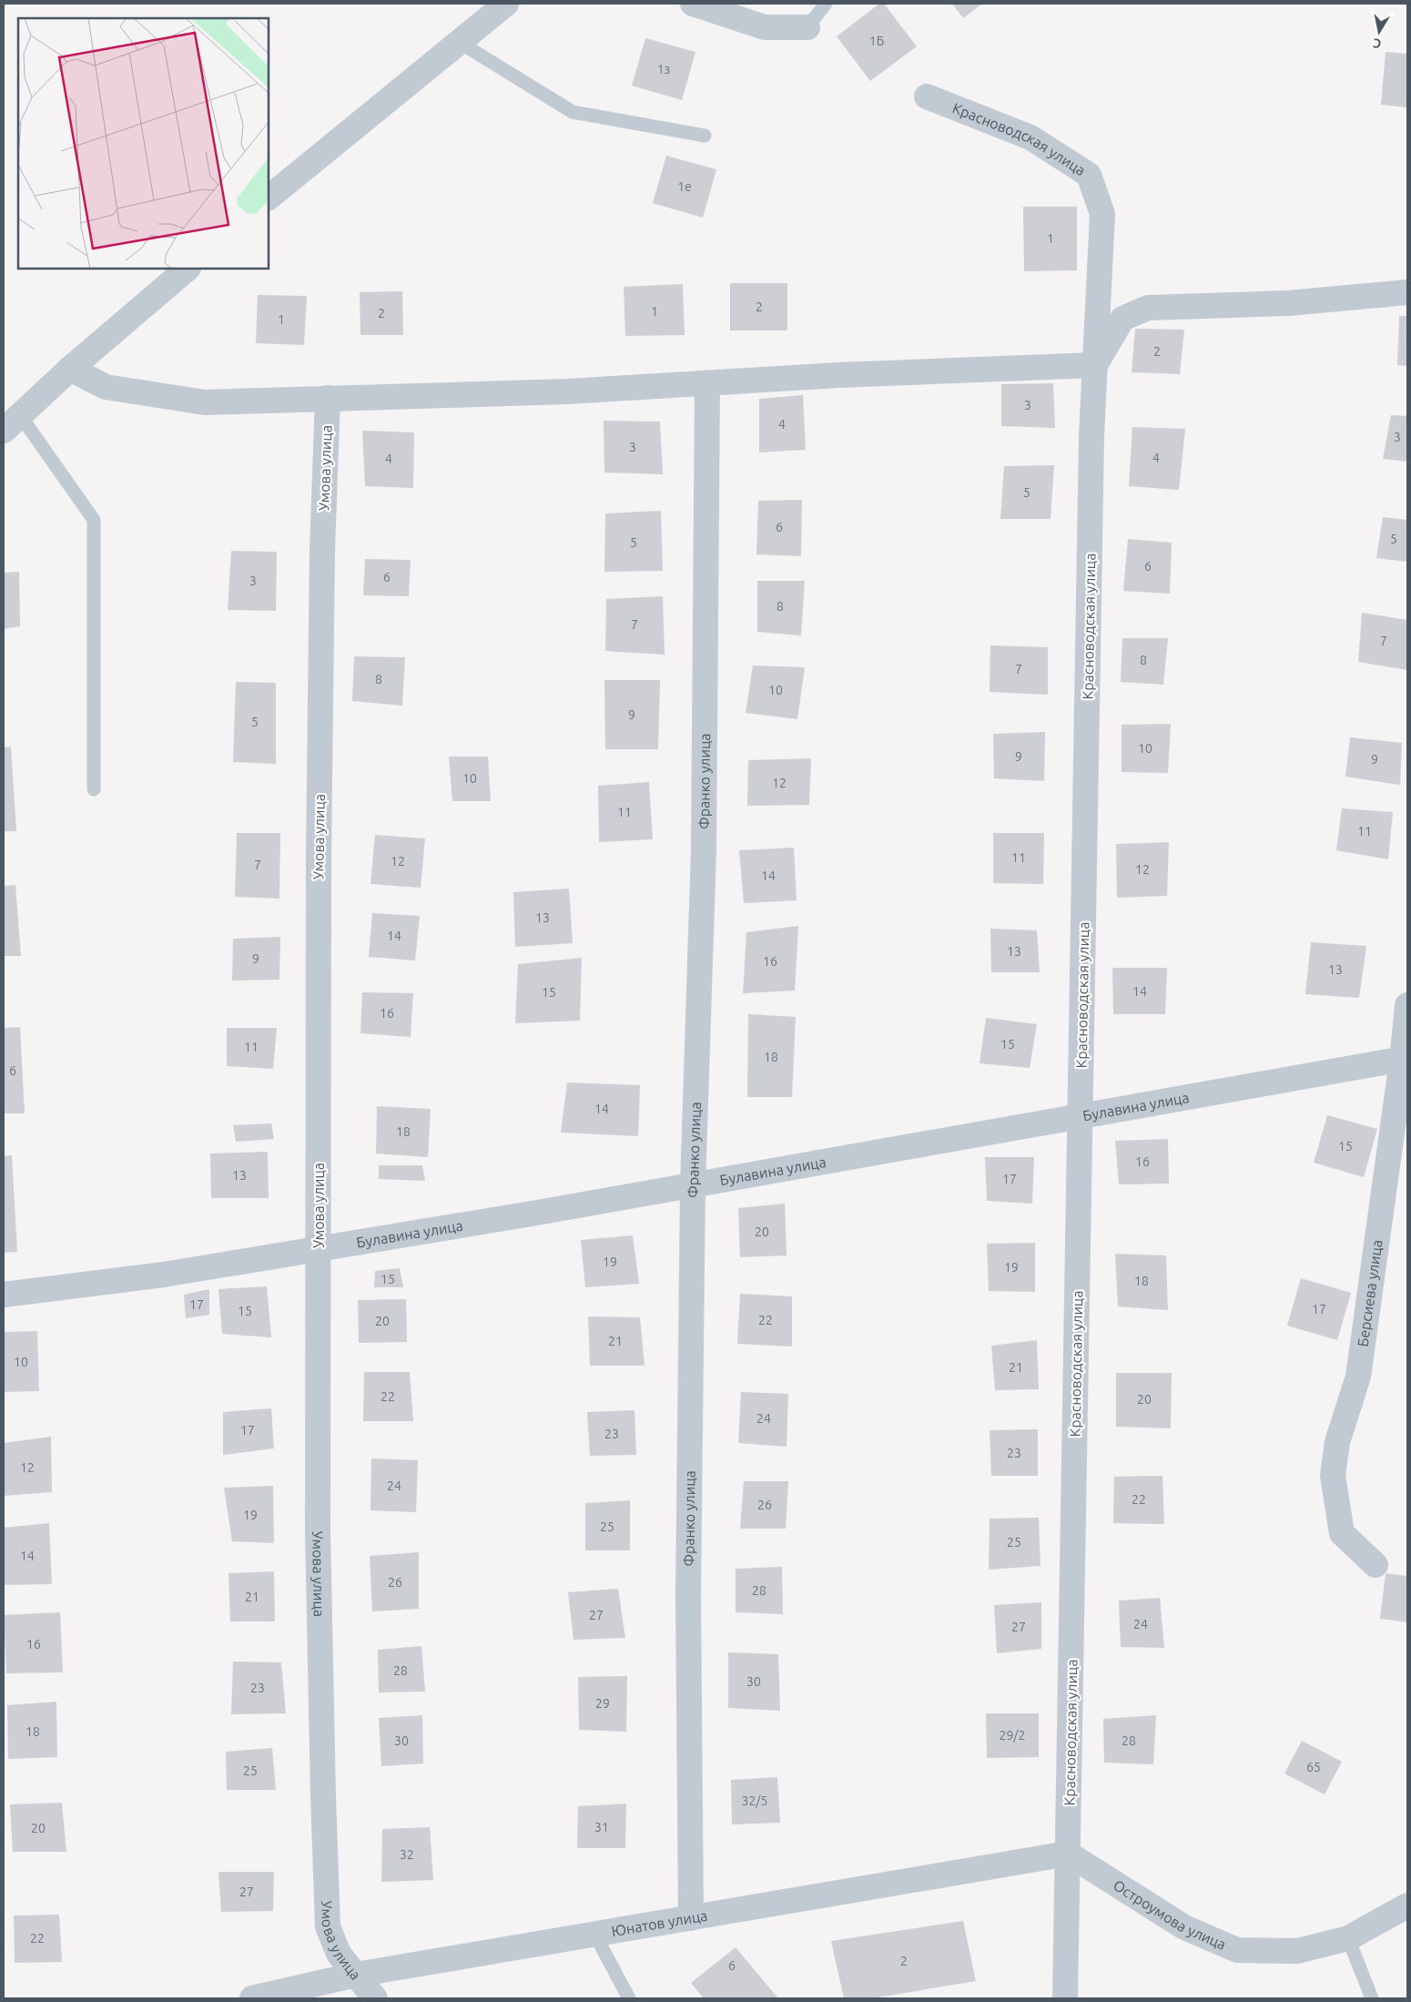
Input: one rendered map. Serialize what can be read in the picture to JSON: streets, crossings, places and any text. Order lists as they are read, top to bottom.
{
  "streets": {
    "street": [
      "Красноводская улица",
      "Умова улица",
      "Франко улица",
      "Булавина улица",
      "Берсиева улица",
      "Остроумова улица",
      "Юнатов улица"
    ]
  },
  "crossings": [
    ["Красноводская улица", "Булавина улица"],
    ["Красноводская улица", "Остроумова улица"],
    ["Красноводская улица", "Юнатов улица"],
    ["Умова улица", "Булавина улица"],
    ["Умова улица", "Юнатов улица"],
    ["Франко улица", "Булавина улица"],
    ["Франко улица", "Юнатов улица"],
    ["Булавина улица", "Берсиева улица"],
    ["Остроумова улица", "Юнатов улица"]
  ],
  "house_numbers": [
    "1Б",
    "1з",
    "1е",
    "1",
    "2",
    "1",
    "2",
    "1",
    "2",
    "3",
    "4",
    "3",
    "3",
    "4",
    "4",
    "5",
    "6",
    "5",
    "5",
    "6",
    "6",
    "3",
    "8",
    "7",
    "7",
    "8",
    "7",
    "8",
    "10",
    "9",
    "5",
    "10",
    "9",
    "9",
    "10",
    "12",
    "11",
    "11",
    "11",
    "12",
    "7",
    "12",
    "14",
    "13",
    "14",
    "13",
    "9",
    "16",
    "13",
    "14",
    "15",
    "16",
    "15",
    "11",
    "18",
    "6",
    "14",
    "18",
    "15",
    "16",
    "13",
    "17",
    "20",
    "19",
    "19",
    "15",
    "18",
    "17",
    "17",
    "15",
    "22",
    "20",
    "21",
    "10",
    "21",
    "22",
    "20",
    "24",
    "17",
    "23",
    "23",
    "12",
    "24",
    "22",
    "26",
    "19",
    "25",
    "25",
    "14",
    "26",
    "28",
    "21",
    "27",
    "24",
    "27",
    "16",
    "28",
    "30",
    "23",
    "29",
    "18",
    "29/2",
    "30",
    "28",
    "65",
    "25",
    "32/5",
    "31",
    "20",
    "32",
    "27",
    "22",
    "2",
    "6"
  ],
  "north": "bottom"
}
